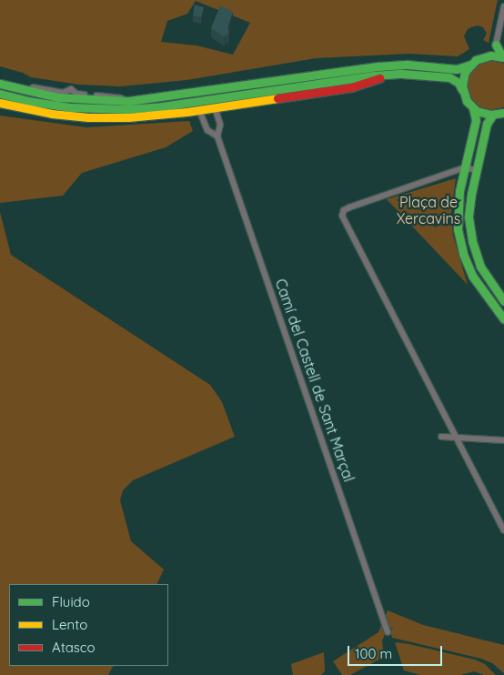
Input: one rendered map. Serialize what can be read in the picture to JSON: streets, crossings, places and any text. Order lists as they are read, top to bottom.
{
  "streets": {
    "street": ["Camí del Castell de Sant Marçal"]
  },
  "parks": ["Plaça de Xercavins"],
  "legend": ["Fluido", "Lento", "Atasco"],
  "scale_bar": "100 m"
}
